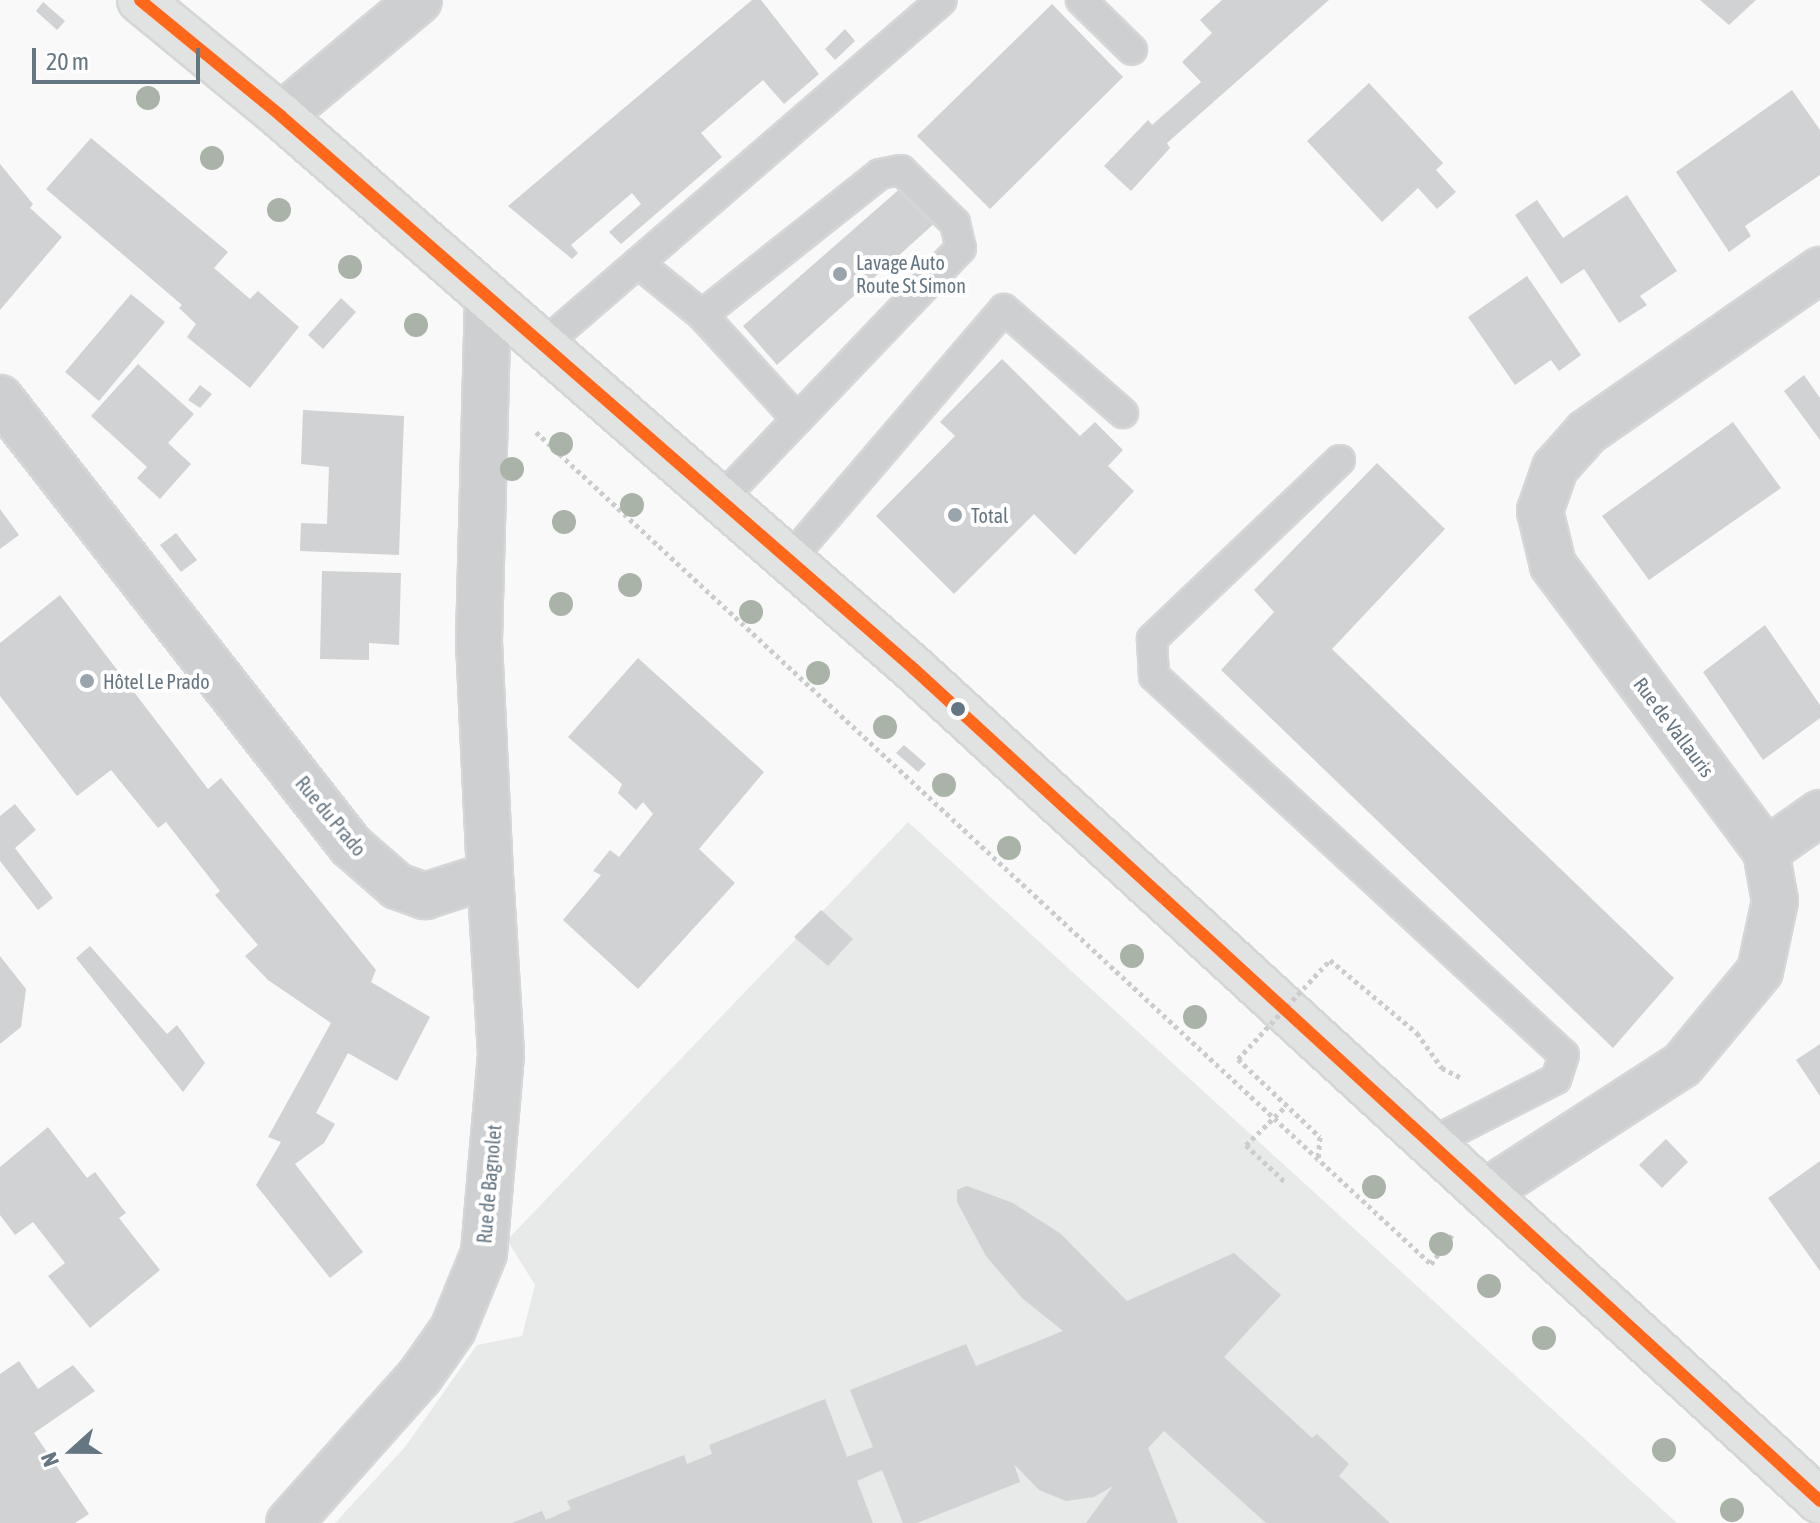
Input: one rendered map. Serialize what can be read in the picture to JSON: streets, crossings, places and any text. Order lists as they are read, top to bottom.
{
  "streets": {
    "street": ["Rue de Vallauris", "Rue du Prado", "Rue de Bagnolet"]
  },
  "crossings": [
    ["Rue du Prado", "Rue de Bagnolet"]
  ],
  "places": ["Lavage Auto Route St Simon", "Total", "Hôtel Le Prado"],
  "scale_bar": "20 m",
  "north": "left"
}
